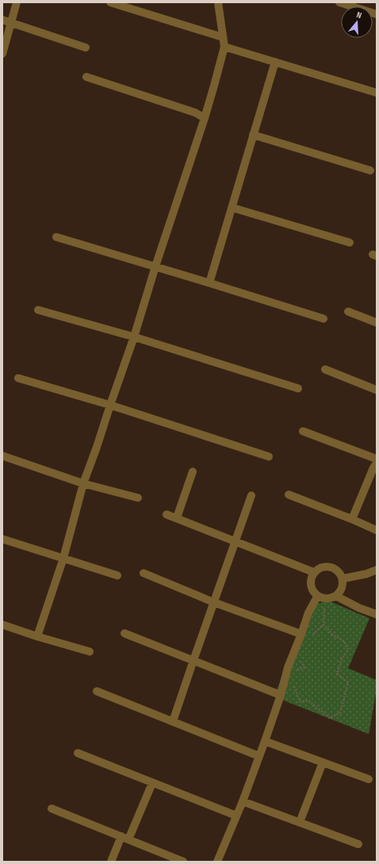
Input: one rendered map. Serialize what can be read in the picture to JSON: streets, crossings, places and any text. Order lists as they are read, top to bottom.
{
  "north": "top"
}
